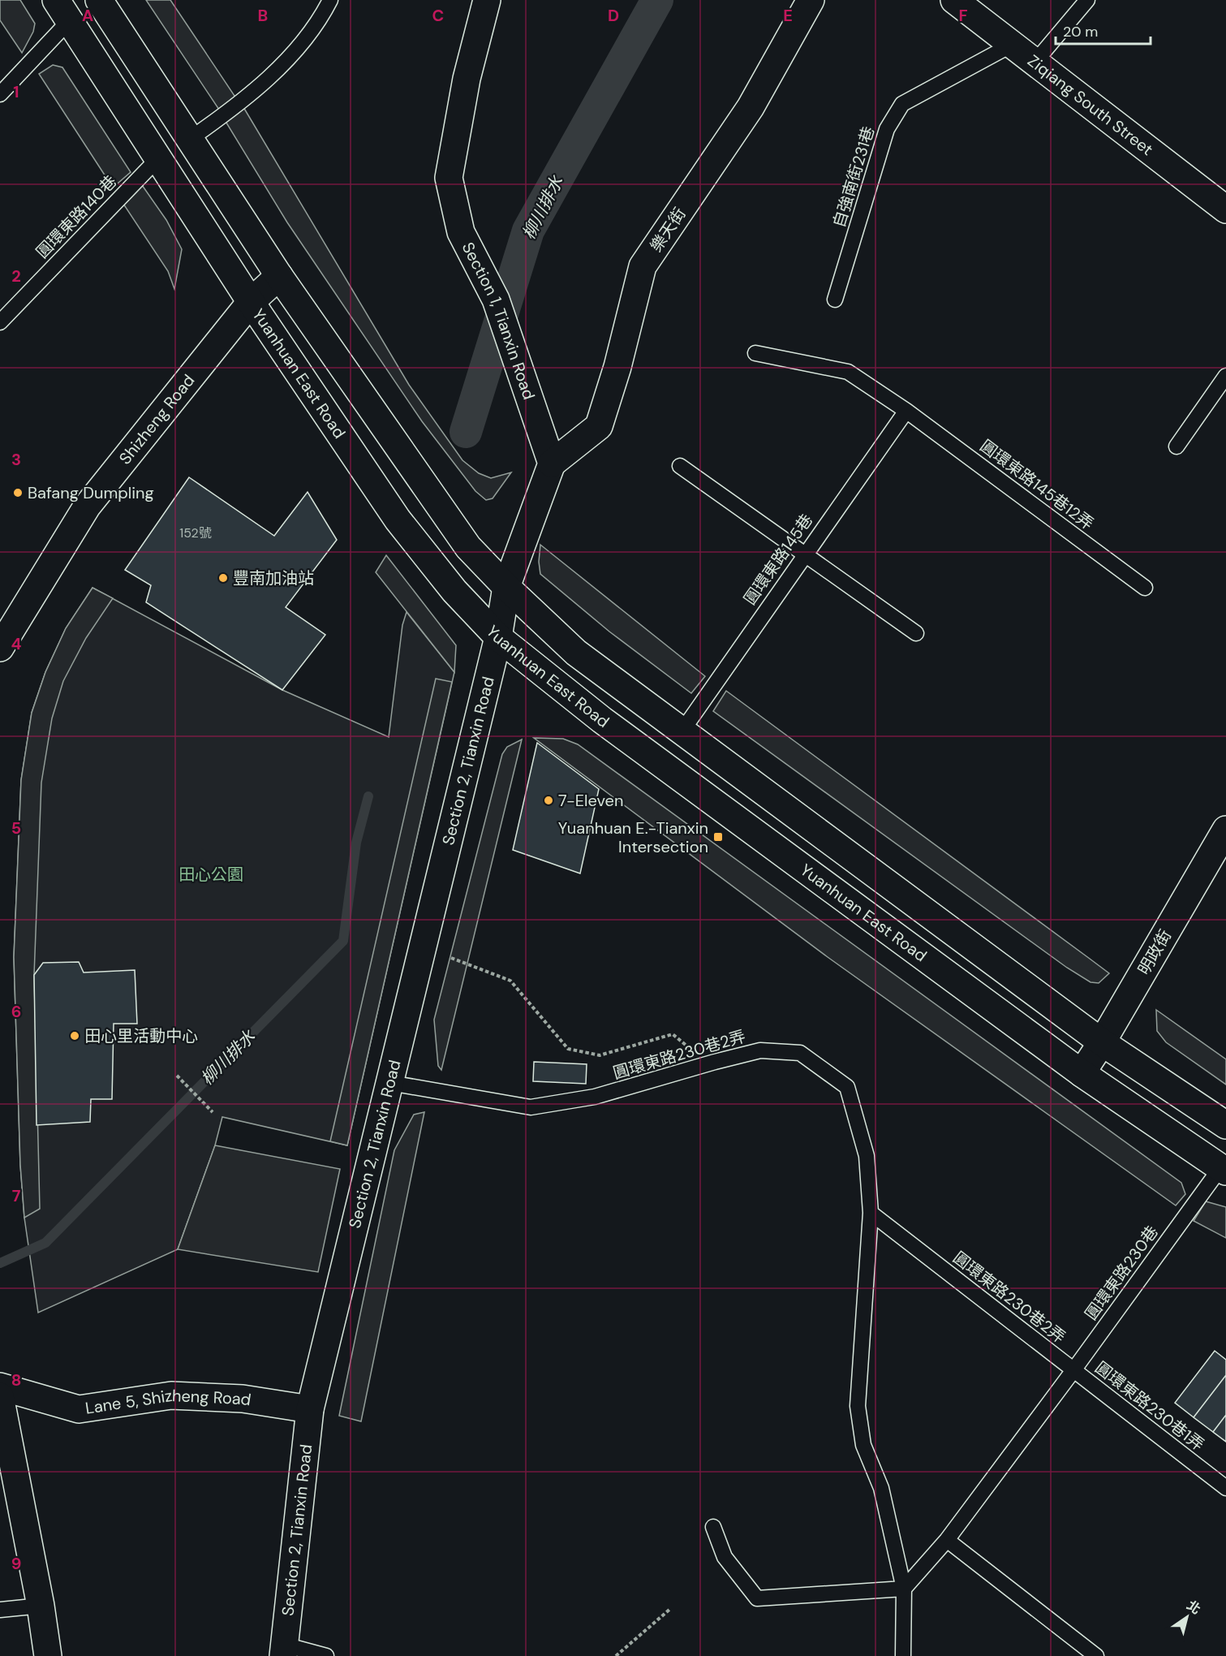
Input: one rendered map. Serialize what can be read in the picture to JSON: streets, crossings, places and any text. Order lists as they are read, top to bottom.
{
  "streets": {
    "street": [
      "Ziqiang South Street",
      "樂天街",
      "Section 1, Tianxin Road",
      "Yuanhuan East Road",
      "Shizheng Road",
      "Section 2, Tianxin Road",
      "明政街",
      "Lane 5, Shizheng Road"
    ],
    "lane": [
      "自強南街231巷",
      "圓環東路140巷",
      "圓環東路145巷12弄",
      "圓環東路145巷",
      "圓環東路230巷2弄",
      "圓環東路230巷",
      "圓環東路230巷1弄"
    ]
  },
  "crossings": [
    ["Ziqiang South Street", "自強南街231巷"],
    ["圓環東路140巷", "Yuanhuan East Road"],
    ["樂天街", "Section 1, Tianxin Road"],
    ["Yuanhuan East Road", "Shizheng Road"],
    ["Yuanhuan East Road", "Section 2, Tianxin Road"],
    ["Yuanhuan East Road", "明政街"],
    ["Yuanhuan East Road", "圓環東路230巷"],
    ["圓環東路145巷12弄", "圓環東路145巷"],
    ["Section 2, Tianxin Road", "圓環東路230巷2弄"],
    ["Section 2, Tianxin Road", "Lane 5, Shizheng Road"],
    ["圓環東路230巷2弄", "圓環東路230巷"],
    ["圓環東路230巷2弄", "圓環東路230巷1弄"],
    ["圓環東路230巷", "圓環東路230巷1弄"]
  ],
  "water": ["柳川排水"],
  "parks": ["田心公園"],
  "places": {
    "other": [
      "Bafang Dumpling",
      "豐南加油站",
      "7-Eleven",
      "田心里活動中心"
    ],
    "transit": ["Yuanhuan E.-Tianxin Intersection"]
  },
  "house_numbers": ["152號"],
  "scale_bar": "20 m",
  "north": "top right",
  "grid": {
    "columns": [
      "A",
      "B",
      "C",
      "D",
      "E",
      "F"
    ],
    "rows": [
      "1",
      "2",
      "3",
      "4",
      "5",
      "6",
      "7",
      "8",
      "9"
    ]
  }
}
